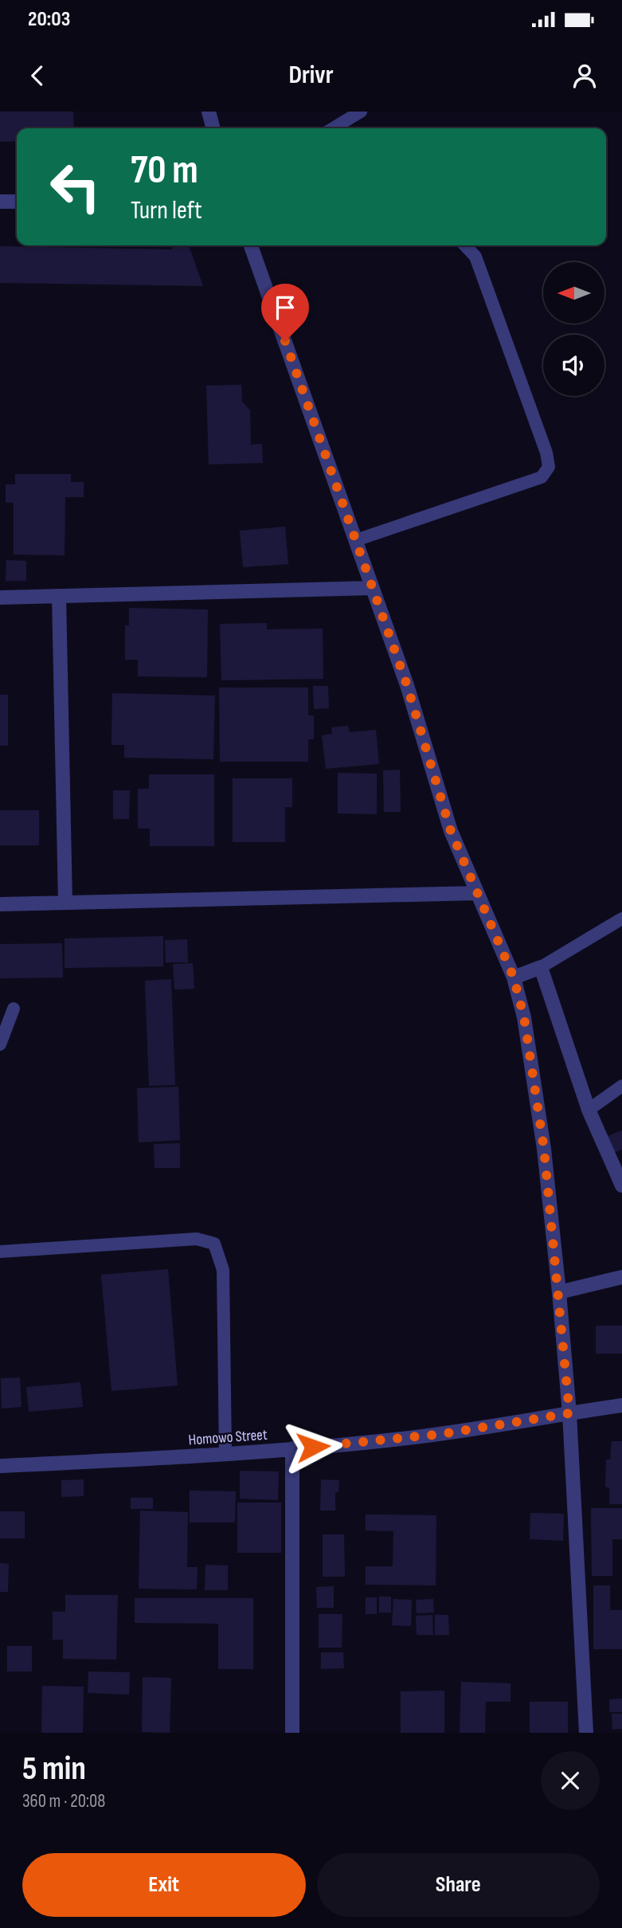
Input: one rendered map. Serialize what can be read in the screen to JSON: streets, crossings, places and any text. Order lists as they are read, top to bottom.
{
  "streets": {
    "street": ["Homowo Street"]
  },
  "north": "left",
  "page": {
    "status": "20:03",
    "header": "Drivr",
    "turn": ["70 m", "Turn left"],
    "heading": ["5 min", "360 m · 20:08"],
    "buttons": ["Exit", "Share"]
  }
}
